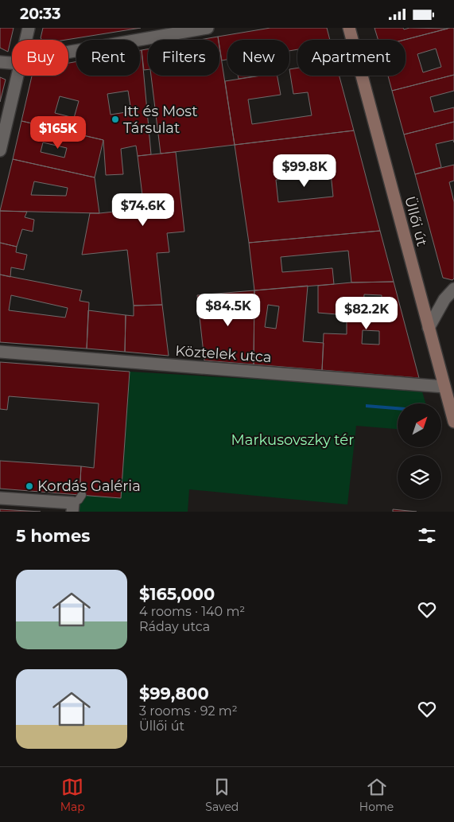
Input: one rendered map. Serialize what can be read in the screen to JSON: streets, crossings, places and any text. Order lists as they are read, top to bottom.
{
  "streets": {
    "main road": ["Üllői út"],
    "street": ["Köztelek utca"]
  },
  "crossings": [
    ["Üllői út", "Köztelek utca"]
  ],
  "parks": ["Markusovszky tér"],
  "places": ["Itt és Most Társulat", "Kordás Galéria"],
  "north": "top right",
  "page": {
    "status": "20:33",
    "chip": [
      "Buy",
      "Rent",
      "Filters",
      "New",
      "Apartment"
    ],
    "price": [
      "$165K",
      "$99.8K",
      "$74.6K",
      "$84.5K",
      "$82.2K"
    ],
    "heading": "5 homes",
    "list": [
      {
        "name": "$165,000",
        "note": "4 rooms · 140 m² · Ráday utca"
      },
      {
        "name": "$99,800",
        "note": "3 rooms · 92 m² · Üllői út"
      }
    ],
    "tabs": ["Map", "Saved", "Home"]
  }
}
